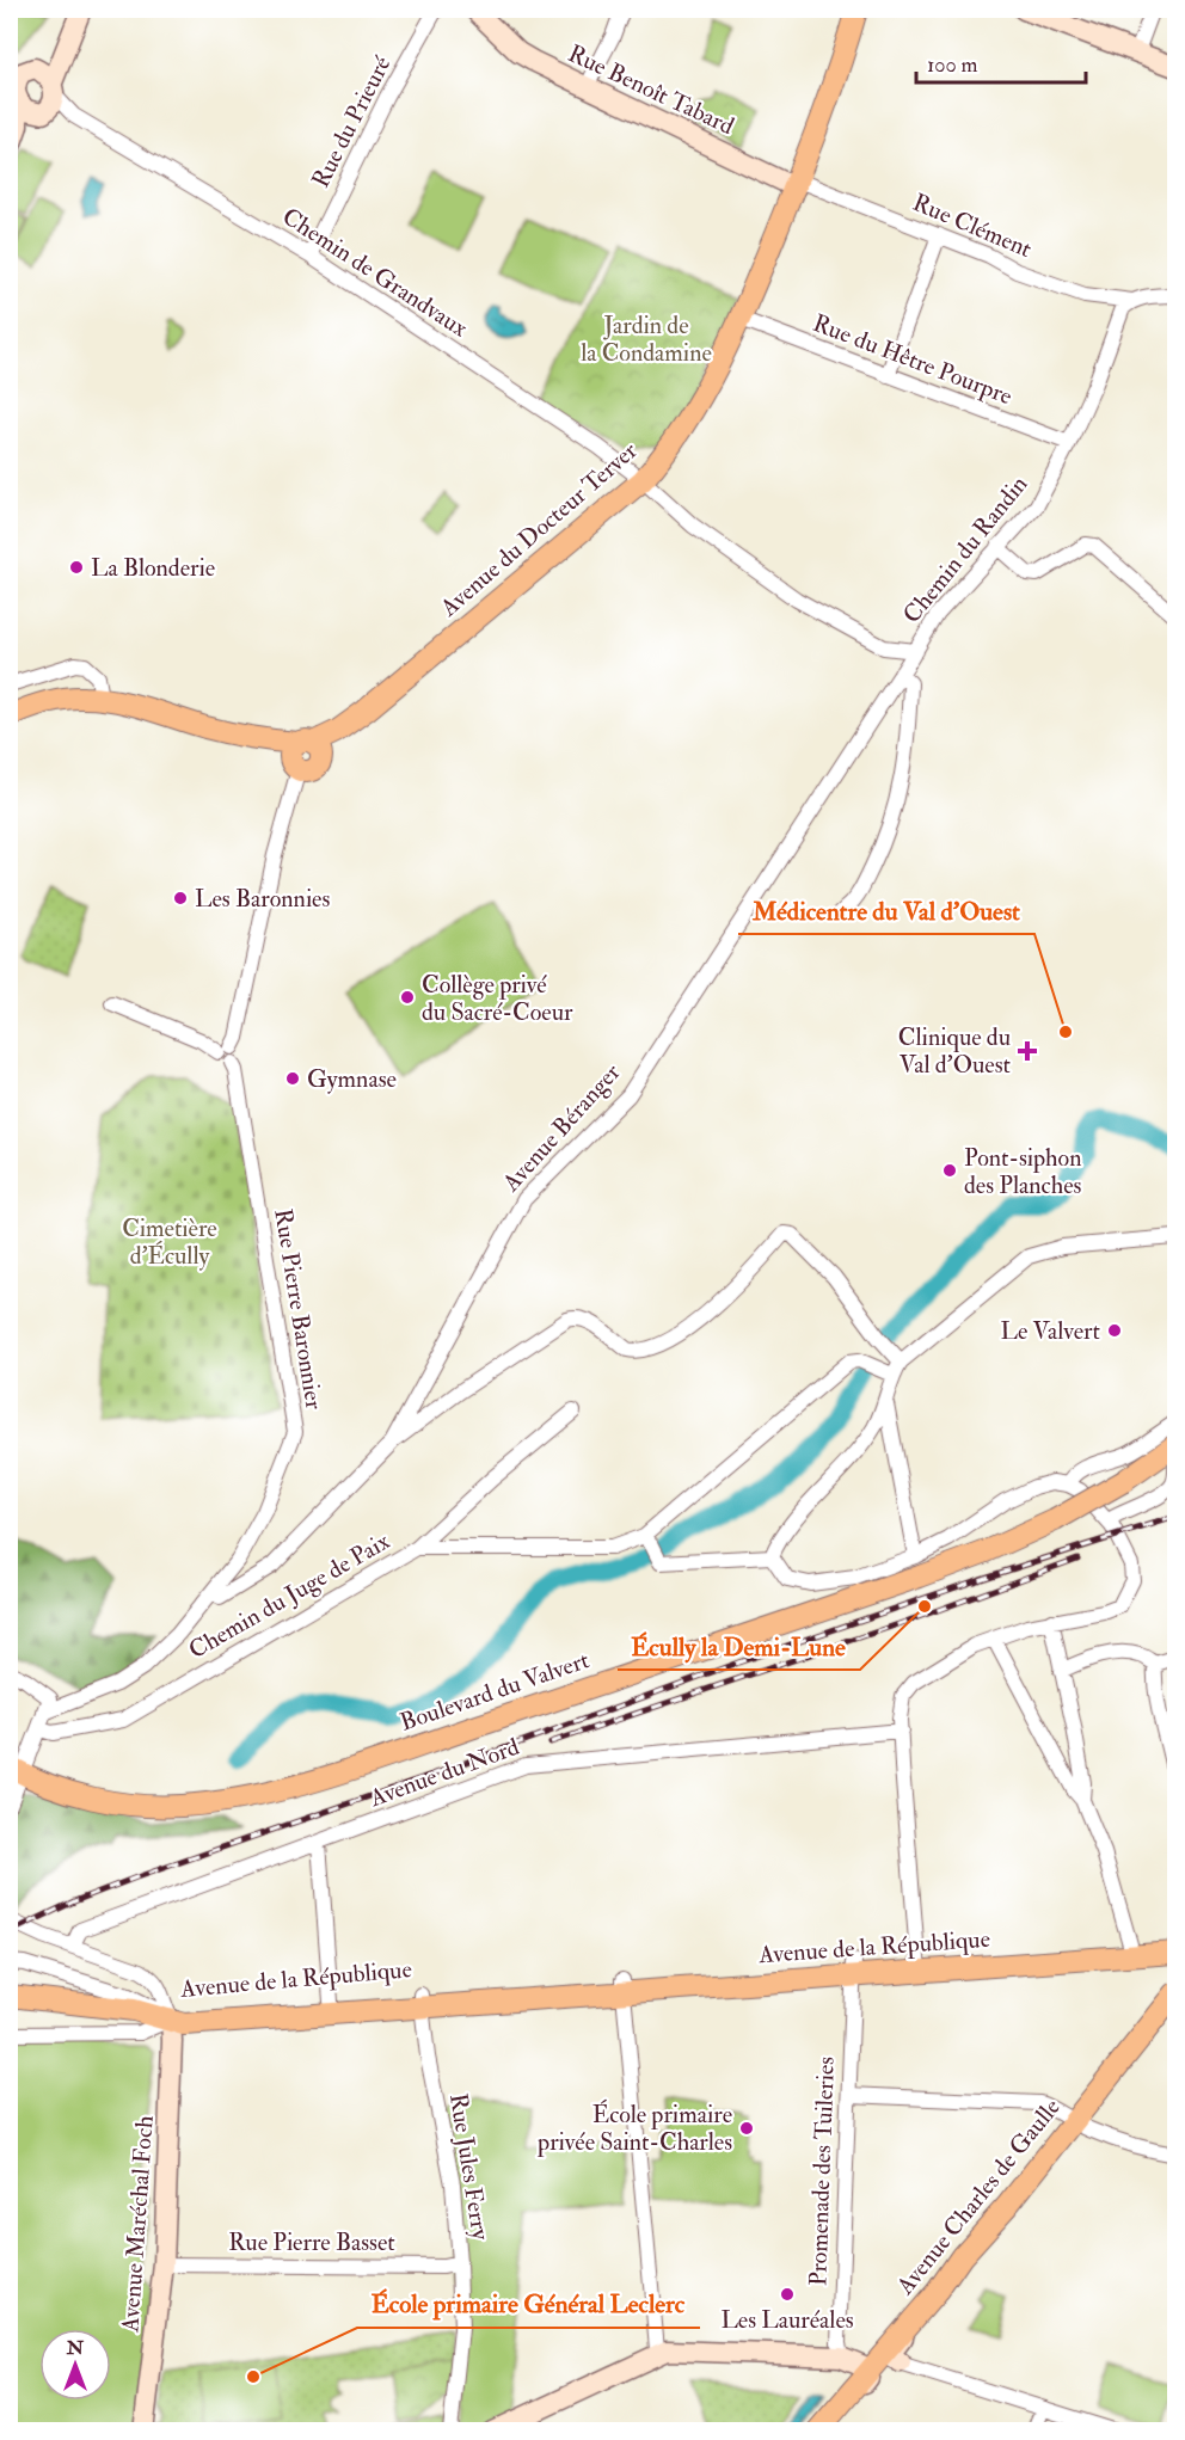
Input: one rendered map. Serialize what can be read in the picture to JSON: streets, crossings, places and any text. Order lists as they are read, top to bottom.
{
  "streets": {
    "main road": [
      "Rue Benoît Tabard",
      "Avenue du Docteur Terver",
      "Boulevard du Valvert",
      "Avenue de la République",
      "Avenue Charles de Gaulle",
      "Avenue Maréchal Foch"
    ],
    "street": [
      "Rue du Prieuré",
      "Rue Clément",
      "Chemin de Grandvaux",
      "Rue du Hêtre Pourpre",
      "Chemin du Randin",
      "Avenue Béranger",
      "Rue Pierre Baronnier",
      "Chemin du Juge de Paix",
      "Avenue du Nord",
      "Rue Jules Ferry",
      "Promenade des Tuileries",
      "Rue Pierre Basset"
    ]
  },
  "crossings": [
    ["Rue Benoît Tabard", "Rue Clément"],
    ["Rue Benoît Tabard", "Avenue du Docteur Terver"],
    ["Rue du Prieuré", "Chemin de Grandvaux"],
    ["Rue Clément", "Avenue du Docteur Terver"],
    ["Rue Clément", "Chemin du Randin"],
    ["Chemin de Grandvaux", "Avenue du Docteur Terver"],
    ["Chemin de Grandvaux", "Chemin du Randin"],
    ["Rue du Hêtre Pourpre", "Avenue du Docteur Terver"],
    ["Rue du Hêtre Pourpre", "Chemin du Randin"],
    ["Avenue du Docteur Terver", "Chemin du Randin"],
    ["Chemin du Randin", "Avenue Béranger"],
    ["Avenue Béranger", "Rue Pierre Baronnier"],
    ["Avenue de la République", "Rue Jules Ferry"],
    ["Avenue de la République", "Promenade des Tuileries"],
    ["Avenue de la République", "Avenue Maréchal Foch"],
    ["Rue Jules Ferry", "Rue Pierre Basset"],
    ["Avenue Maréchal Foch", "Rue Pierre Basset"]
  ],
  "parks": ["Jardin de la Condamine", "Cimetière d'Écully"],
  "places": {
    "other": [
      "La Blonderie",
      "Les Baronnies",
      "Collège privé du Sacré-Coeur",
      "Médicentre du Val d'Ouest",
      "Gymnase",
      "Pont-siphon des Planches",
      "Le Valvert",
      "Écully la Demi-Lune",
      "École primaire privée Saint-Charles",
      "Les Lauréales",
      "École primaire Général Leclerc"
    ],
    "health": ["Clinique du Val d'Ouest"]
  },
  "scale_bar": "100 m",
  "north": "top"
}
